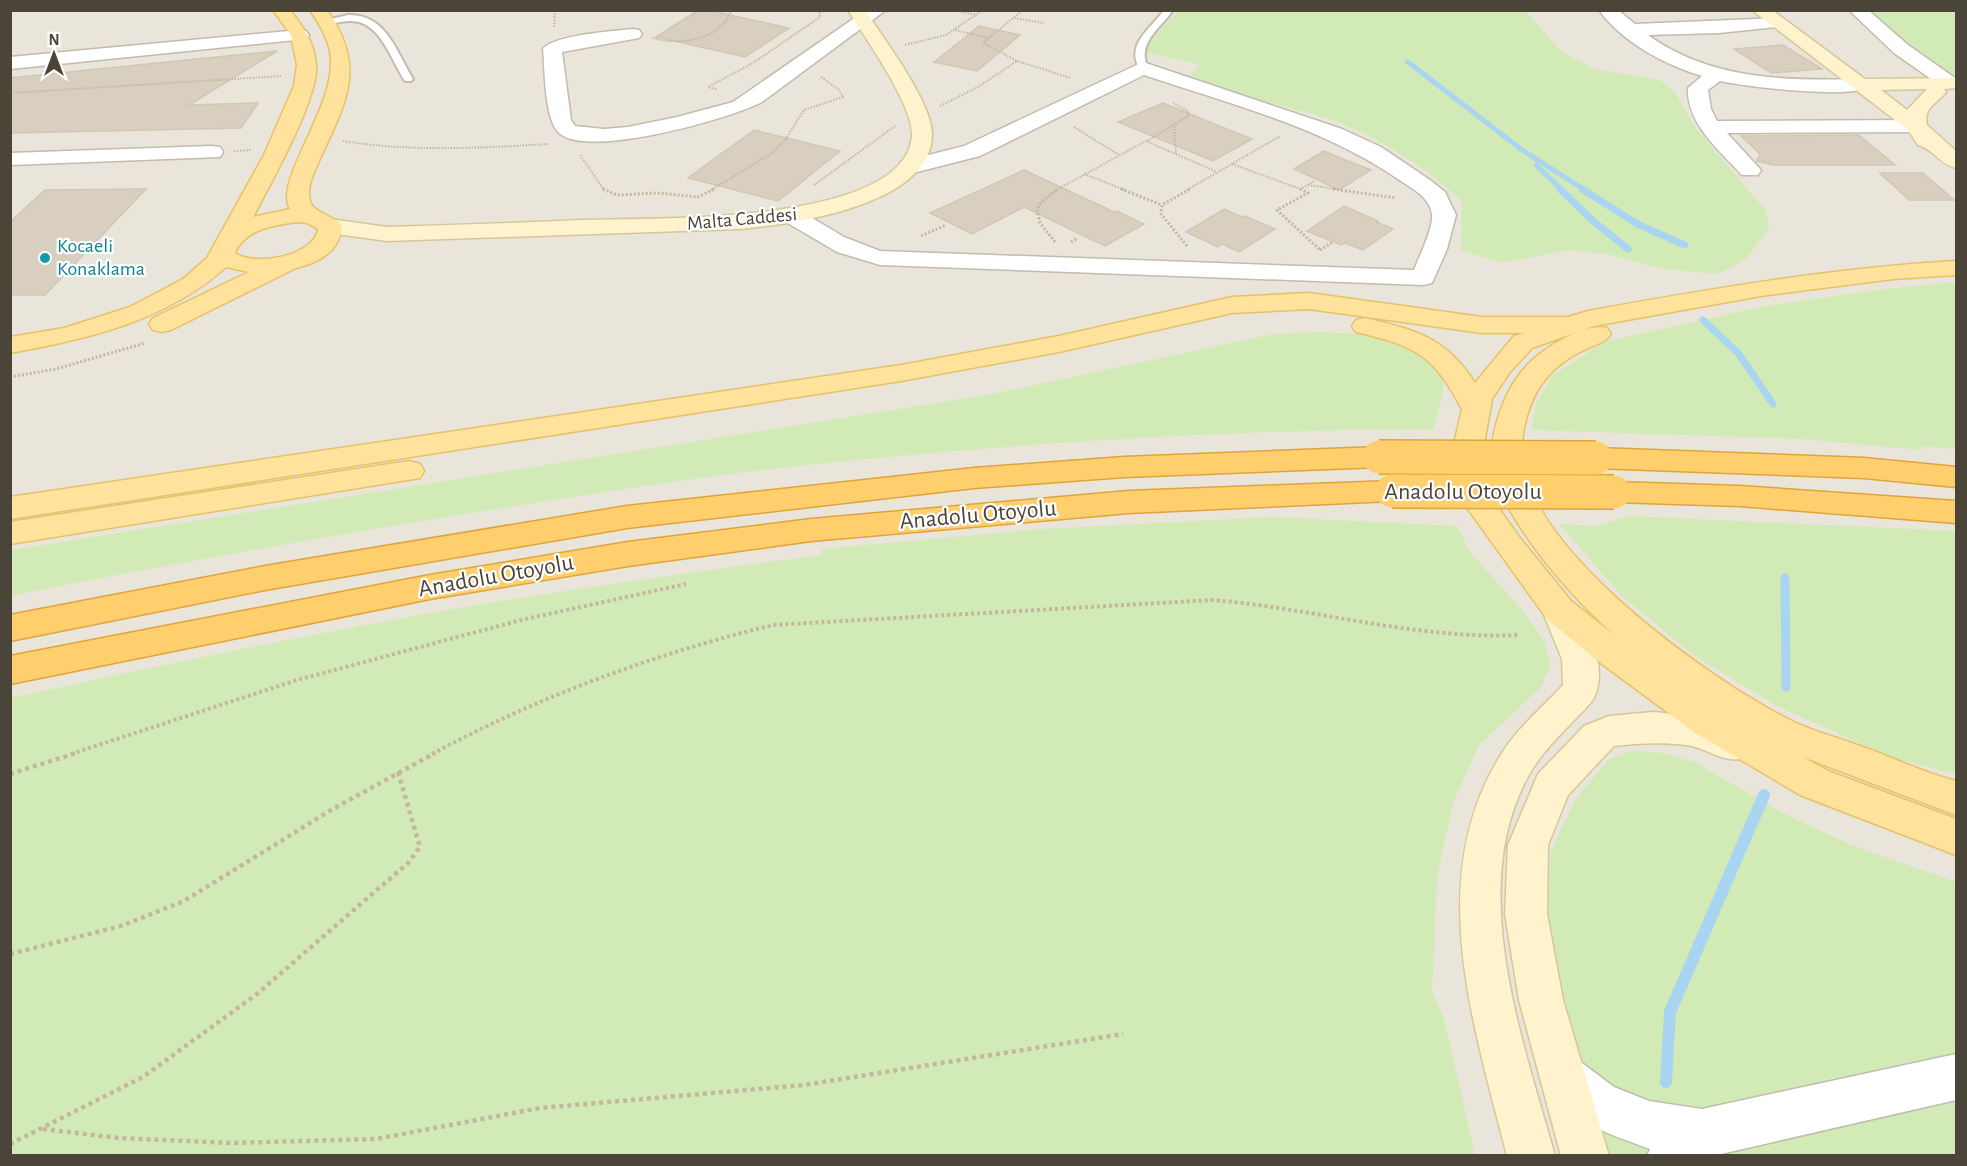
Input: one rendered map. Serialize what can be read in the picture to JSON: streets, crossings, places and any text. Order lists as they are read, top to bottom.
{
  "streets": {
    "highway": ["Anadolu Otoyolu"],
    "main road": ["Malta Caddesi"]
  },
  "places": ["Kocaeli Konaklama"],
  "north": "top"
}
